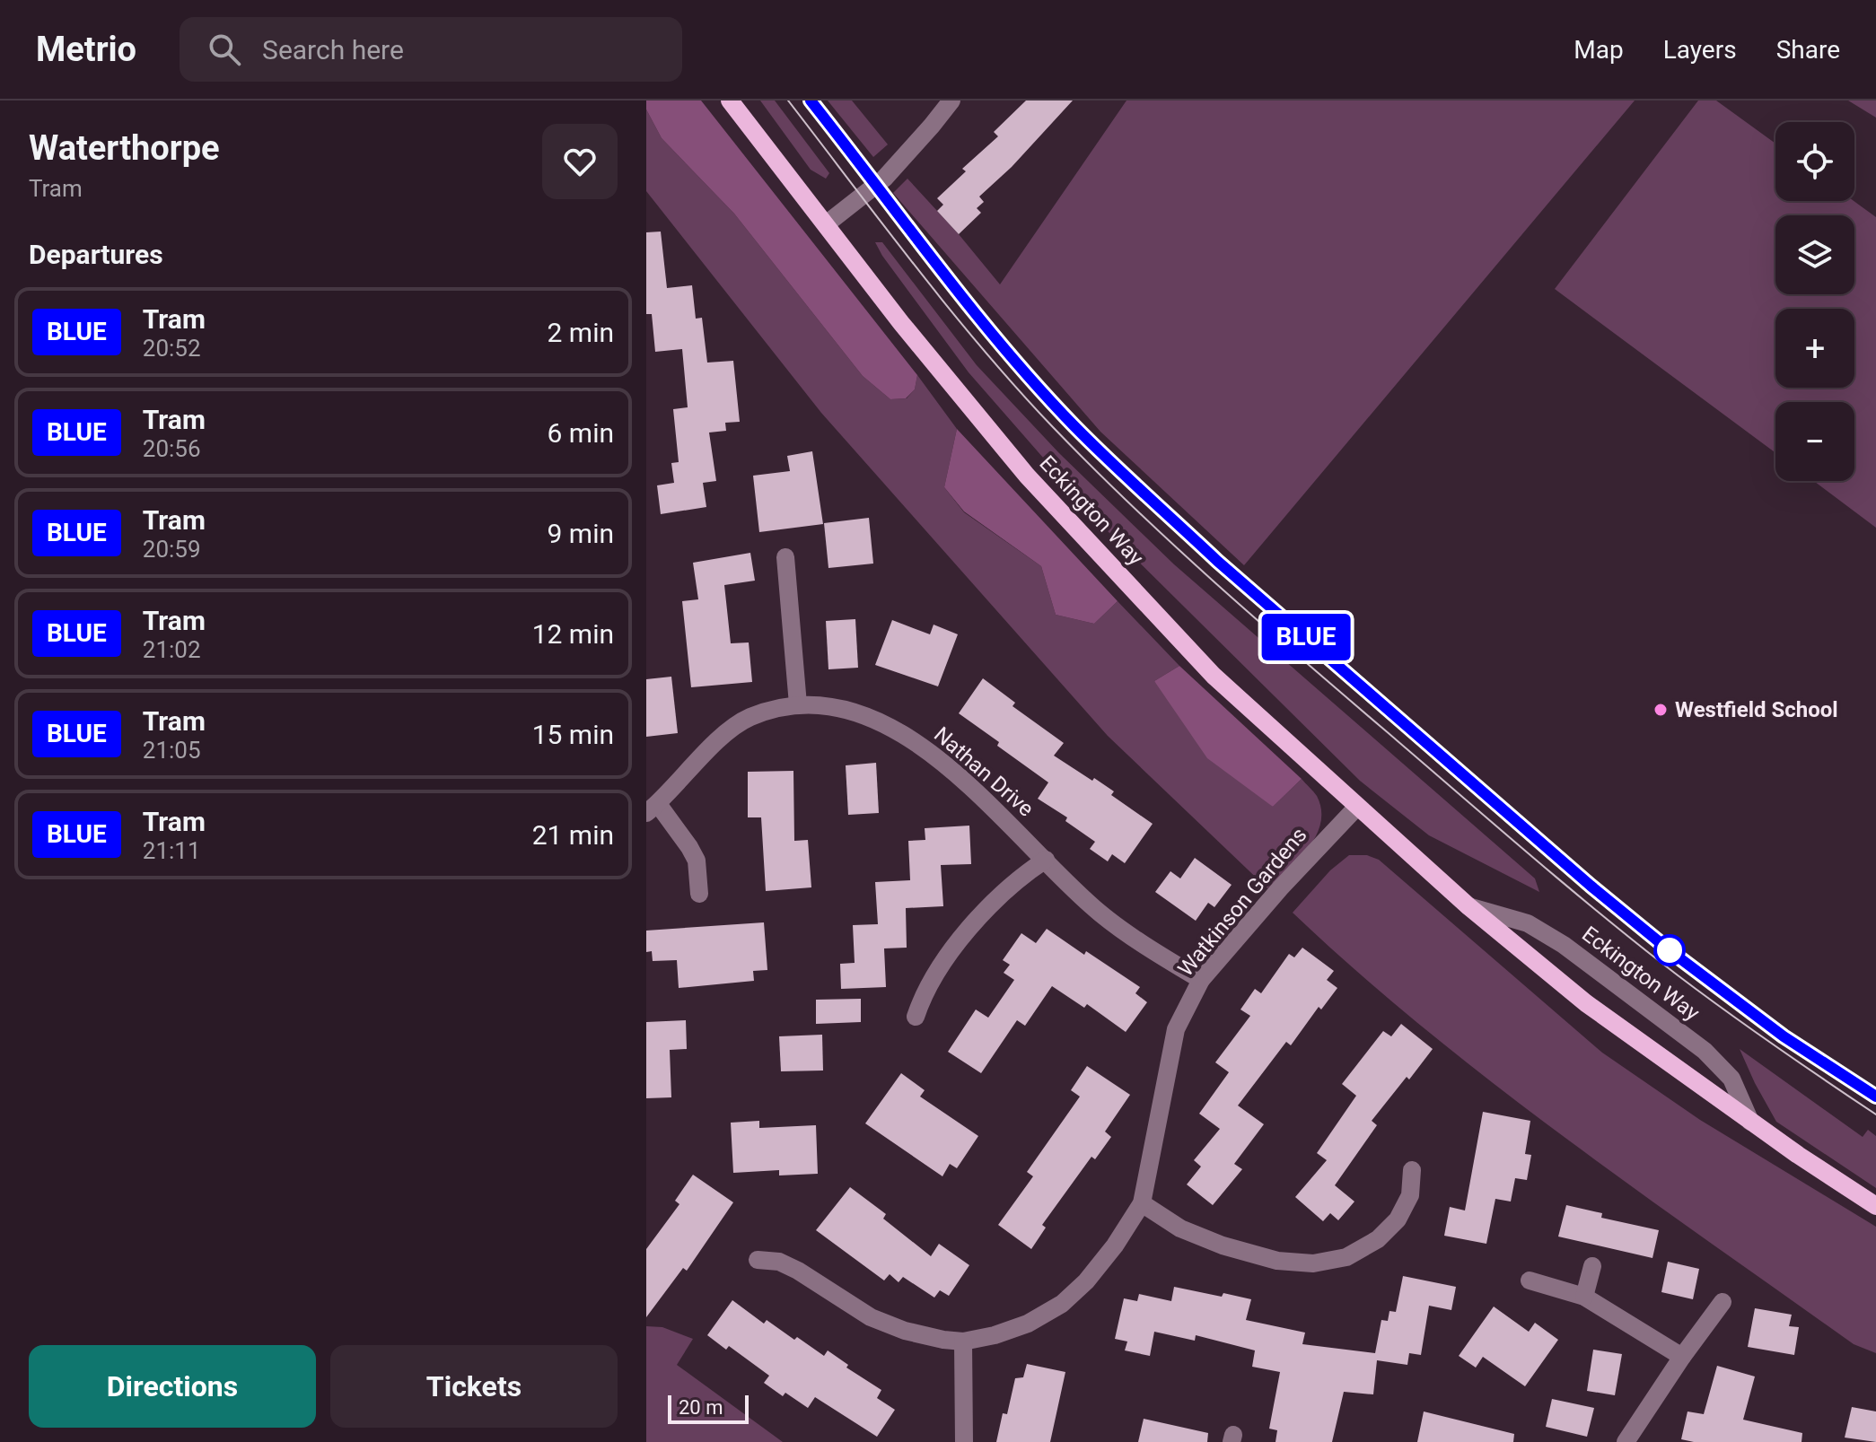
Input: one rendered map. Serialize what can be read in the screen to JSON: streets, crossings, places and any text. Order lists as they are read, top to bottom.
{
  "streets": {
    "main road": ["Eckington Way"],
    "street": ["Nathan Drive", "Watkinson Gardens"]
  },
  "crossings": [
    ["Eckington Way", "Watkinson Gardens"],
    ["Nathan Drive", "Watkinson Gardens"]
  ],
  "places": ["Westfield School"],
  "lines": ["tram line BLUE"],
  "scale_bar": "20 m",
  "page": {
    "header": "Metrio",
    "search": "Search here",
    "nav": ["Map", "Layers", "Share"],
    "heading": [
      ["Waterthorpe", "Tram"],
      "Departures"
    ],
    "on_map": "BLUE",
    "map_buttons": ["+", "−"],
    "list": [
      {
        "mark": "BLUE",
        "name": "Tram",
        "note": "20:52",
        "value": "2 min"
      },
      {
        "mark": "BLUE",
        "name": "Tram",
        "note": "20:56",
        "value": "6 min"
      },
      {
        "mark": "BLUE",
        "name": "Tram",
        "note": "20:59",
        "value": "9 min"
      },
      {
        "mark": "BLUE",
        "name": "Tram",
        "note": "21:02",
        "value": "12 min"
      },
      {
        "mark": "BLUE",
        "name": "Tram",
        "note": "21:05",
        "value": "15 min"
      },
      {
        "mark": "BLUE",
        "name": "Tram",
        "note": "21:11",
        "value": "21 min"
      }
    ],
    "buttons": ["Directions", "Tickets"],
    "scale": "20 m"
  }
}
